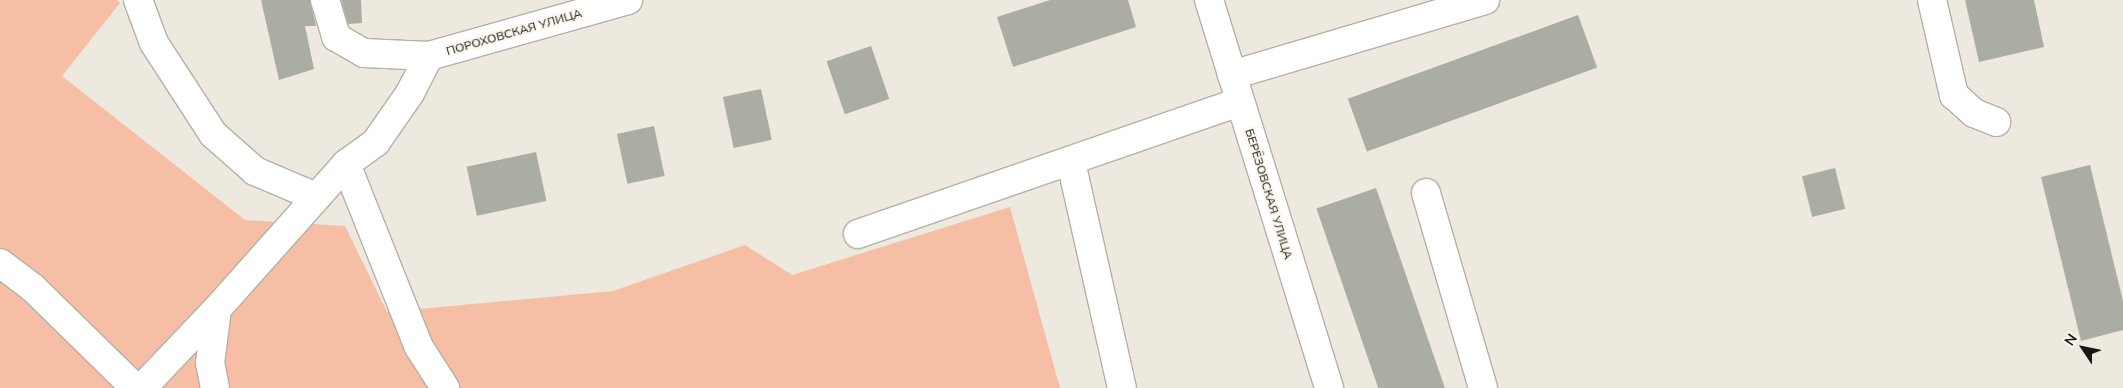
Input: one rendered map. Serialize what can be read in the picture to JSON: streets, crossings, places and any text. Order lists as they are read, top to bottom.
{
  "streets": {
    "street": ["ПОРОХОВСКАЯ УЛИЦА", "БЕРЁЗОВСКАЯ УЛИЦА"]
  },
  "north": "top left"
}
